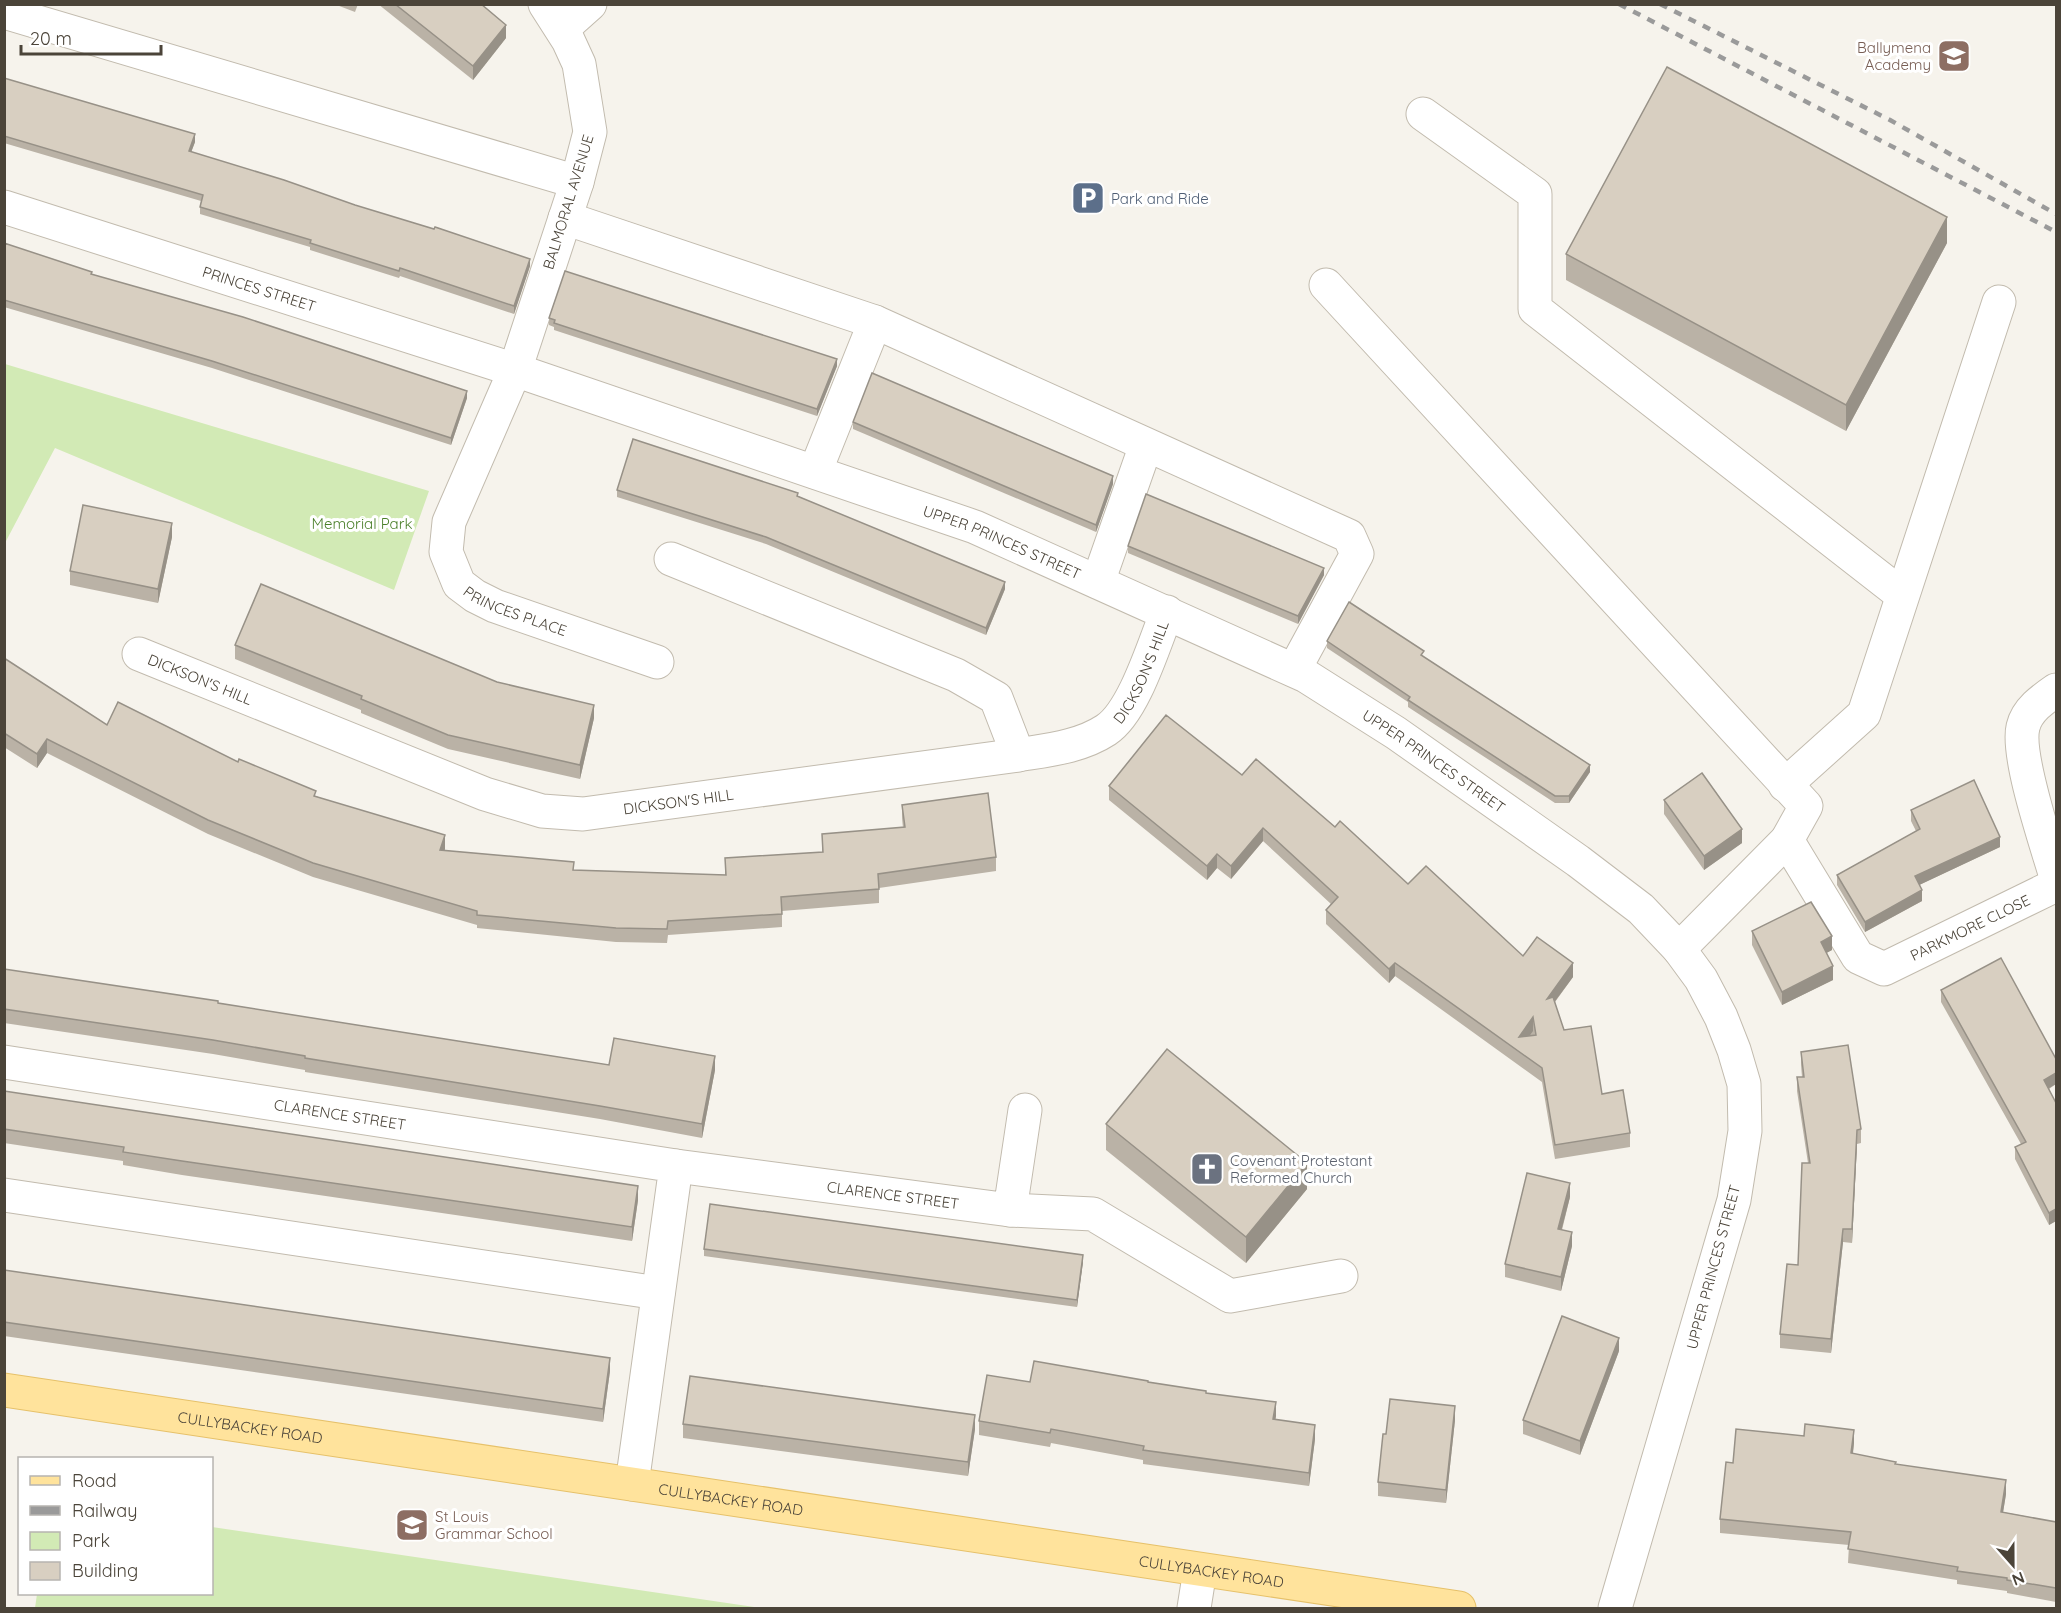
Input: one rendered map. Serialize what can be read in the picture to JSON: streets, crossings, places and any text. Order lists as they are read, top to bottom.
{
  "streets": {
    "main road": ["CULLYBACKEY ROAD"],
    "street": [
      "BALMORAL AVENUE",
      "PRINCES STREET",
      "UPPER PRINCES STREET",
      "PRINCES PLACE",
      "DICKSON'S HILL",
      "PARKMORE CLOSE",
      "CLARENCE STREET"
    ]
  },
  "crossings": [
    ["BALMORAL AVENUE", "PRINCES STREET"],
    ["BALMORAL AVENUE", "UPPER PRINCES STREET"],
    ["BALMORAL AVENUE", "PRINCES PLACE"],
    ["PRINCES STREET", "UPPER PRINCES STREET"],
    ["PRINCES STREET", "PRINCES PLACE"],
    ["UPPER PRINCES STREET", "PRINCES PLACE"],
    ["UPPER PRINCES STREET", "DICKSON'S HILL"]
  ],
  "parks": ["Memorial Park"],
  "places": {
    "school or university": ["Ballymena Academy", "St Louis Grammar School"],
    "parking": ["Park and Ride"],
    "church": ["Covenant Protestant Reformed Church"]
  },
  "legend": [
    "Road",
    "Railway",
    "Park",
    "Building"
  ],
  "scale_bar": "20 m",
  "north": "bottom"
}
